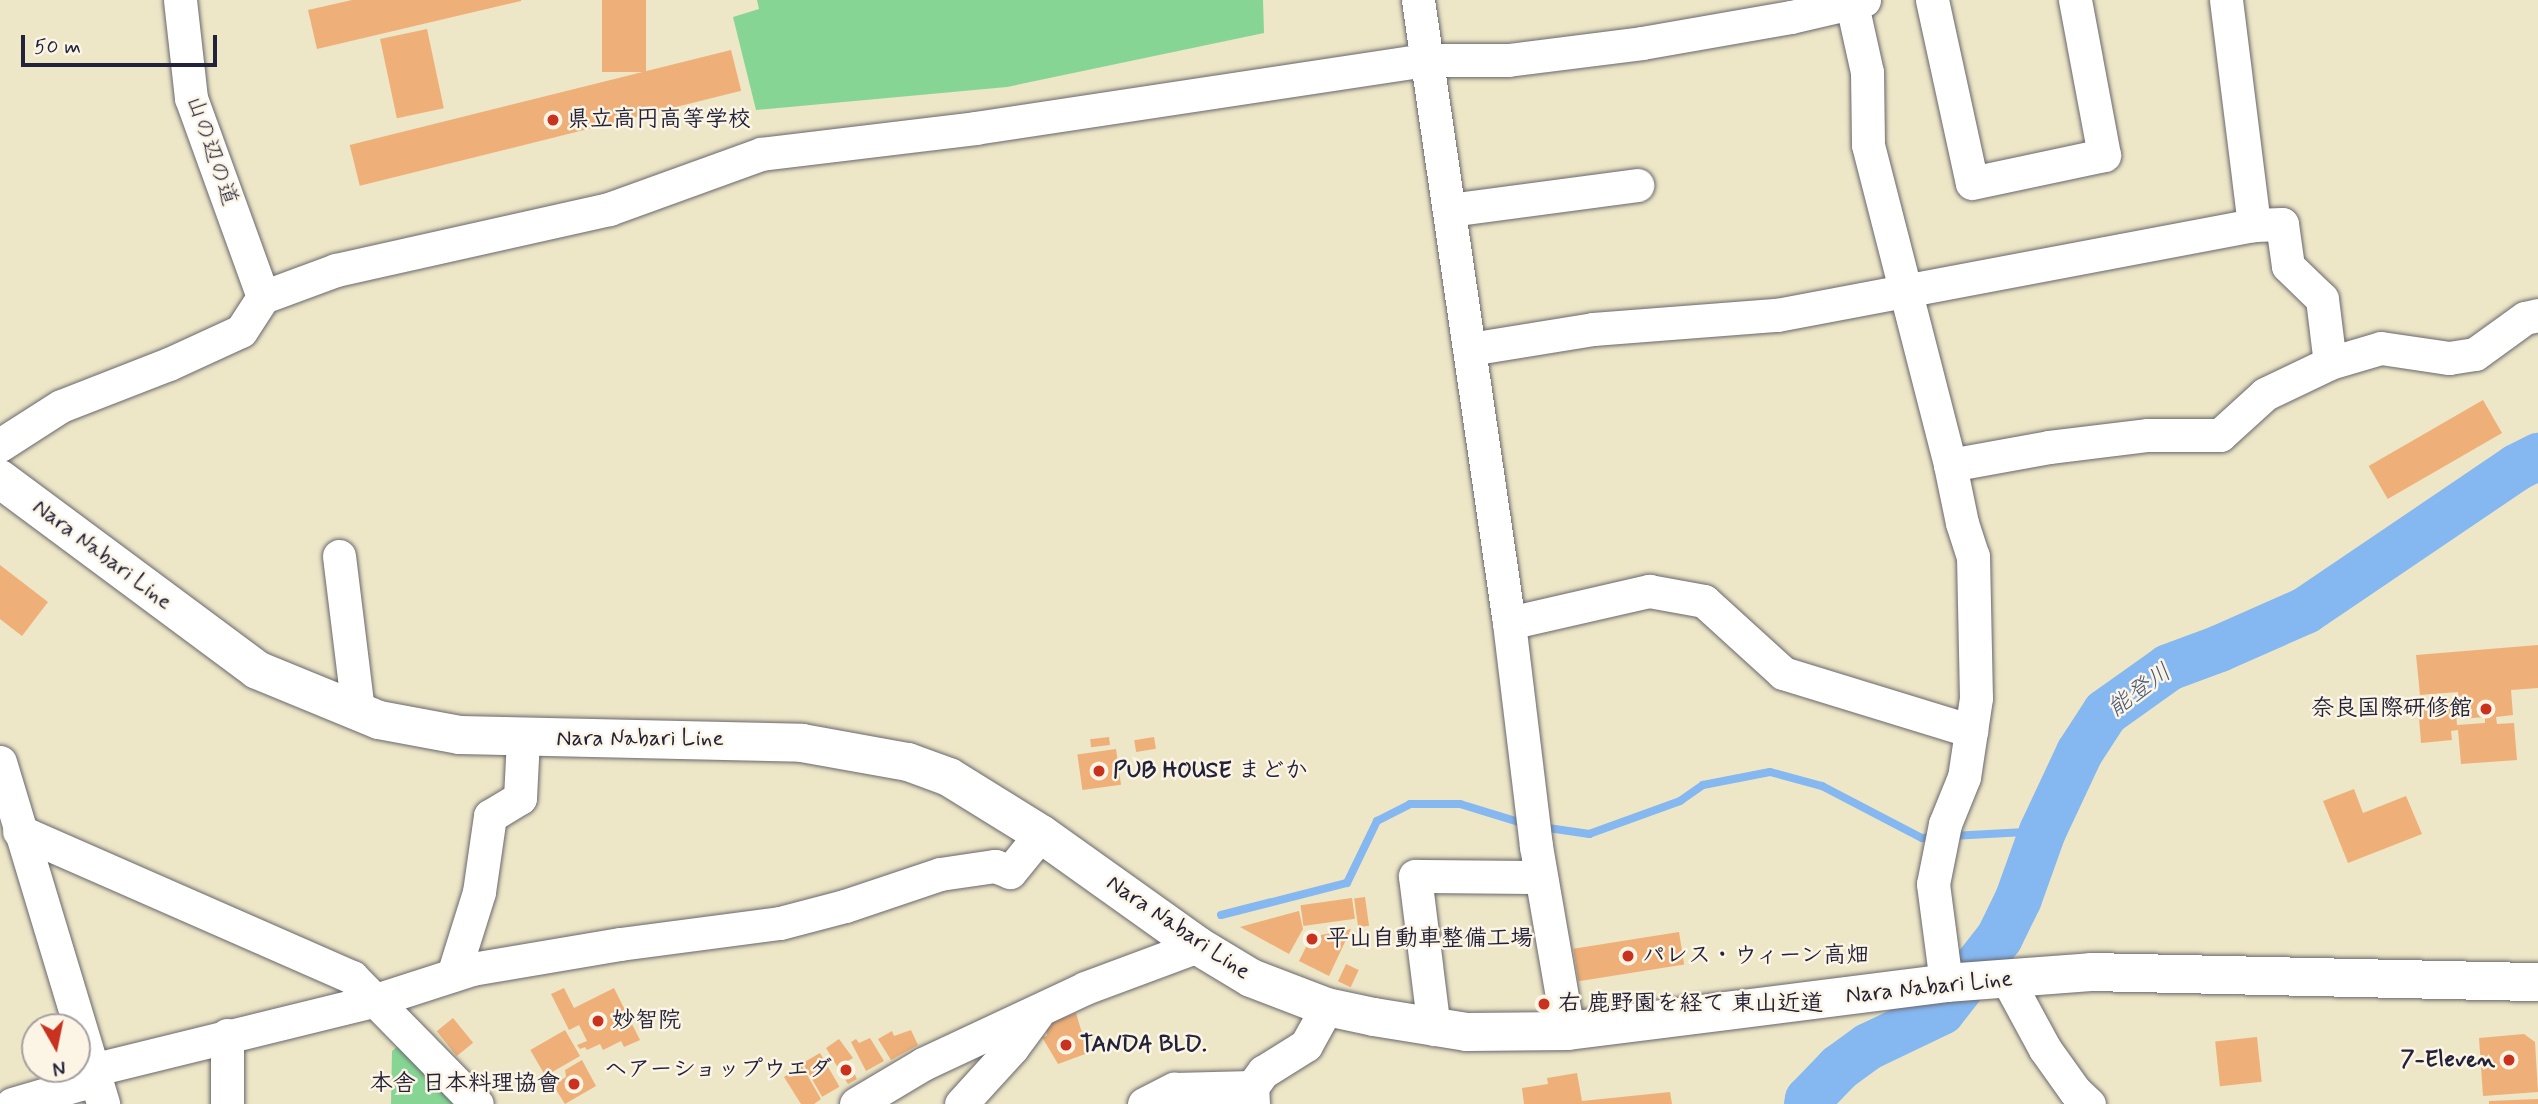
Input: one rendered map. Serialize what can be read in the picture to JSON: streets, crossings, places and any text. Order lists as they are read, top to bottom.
{
  "streets": {
    "main road": ["Nara Nabari Line"],
    "street": ["山の辺の道"]
  },
  "water": ["能登川"],
  "places": [
    "県立高円高等学校",
    "奈良国際研修館",
    "PUB HOUSE まどか",
    "平山自動車整備工場",
    "パレス・ウィーン高畑",
    "右 鹿野園を経て 東山近道",
    "妙智院",
    "TANDA BLD.",
    "7-Eleven",
    "ヘアーショップウエダ",
    "本舎 日本料理協會"
  ],
  "scale_bar": "50 m",
  "north": "bottom"
}
